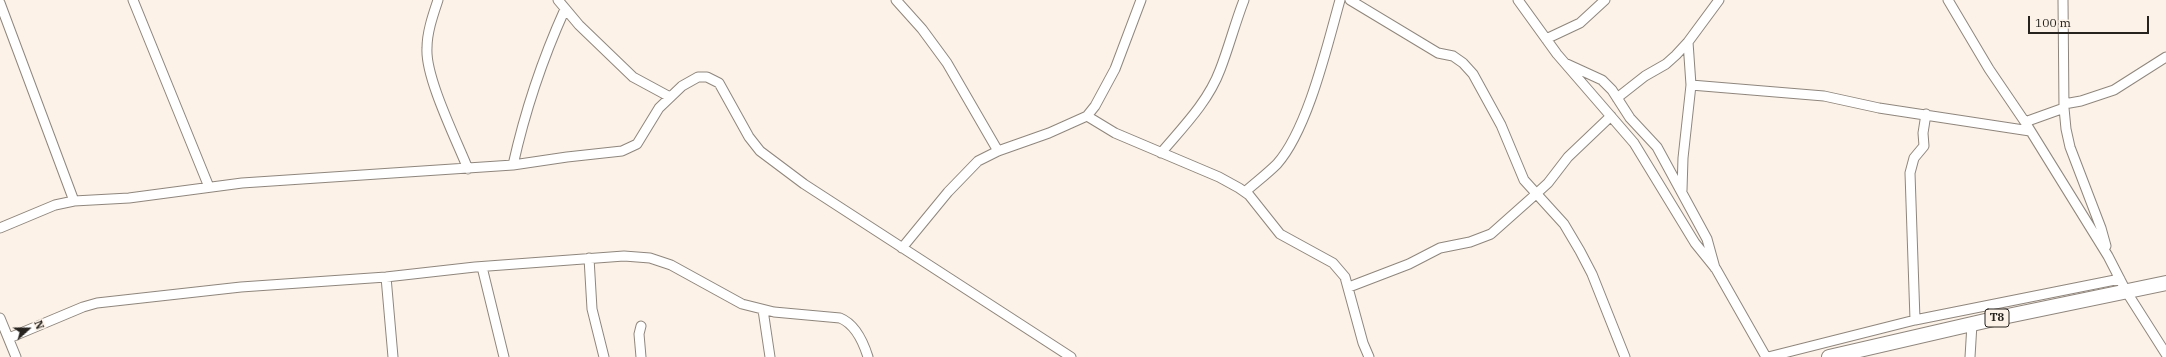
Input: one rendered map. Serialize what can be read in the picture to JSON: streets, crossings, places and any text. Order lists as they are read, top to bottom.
{
  "streets": {
    "main road": ["T8"]
  },
  "scale_bar": "100 m",
  "north": "right"
}
